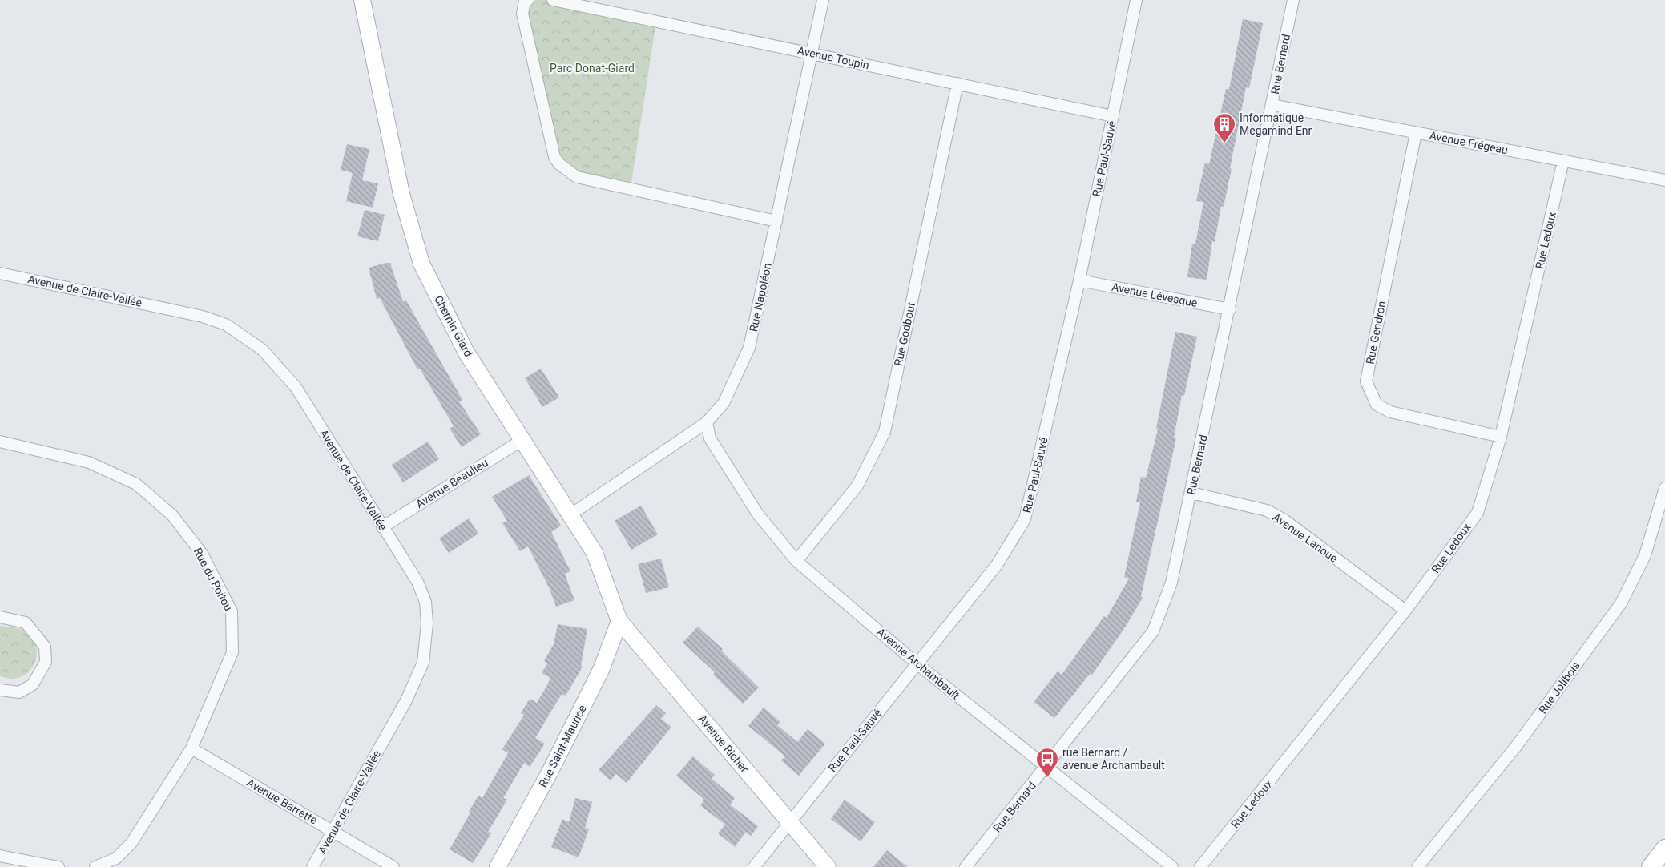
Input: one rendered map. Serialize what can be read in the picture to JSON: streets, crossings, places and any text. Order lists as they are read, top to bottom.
{
  "streets": {
    "street": [
      "Avenue Toupin",
      "Rue Bernard",
      "Avenue Frégeau",
      "Rue Paul-Sauvé",
      "Rue Ledoux",
      "Avenue de Claire-Vallée",
      "Avenue Lévesque",
      "Rue Napoléon",
      "Chemin Giard",
      "Rue Gendron",
      "Rue Godbout",
      "Avenue Beaulieu",
      "Avenue Lanoue",
      "Rue du Poitou",
      "Avenue Archambault",
      "Rue Jolibois",
      "Avenue Richer",
      "Rue Saint-Maurice",
      "Avenue Barrette"
    ]
  },
  "crossings": [
    ["Avenue Toupin", "Rue Paul-Sauvé"],
    ["Avenue Toupin", "Rue Napoléon"],
    ["Avenue Toupin", "Rue Godbout"],
    ["Rue Bernard", "Avenue Frégeau"],
    ["Rue Bernard", "Avenue Lévesque"],
    ["Rue Bernard", "Avenue Lanoue"],
    ["Rue Bernard", "Avenue Archambault"],
    ["Avenue Frégeau", "Rue Ledoux"],
    ["Avenue Frégeau", "Rue Gendron"],
    ["Rue Paul-Sauvé", "Avenue Lévesque"],
    ["Rue Paul-Sauvé", "Avenue Archambault"],
    ["Rue Paul-Sauvé", "Avenue Richer"],
    ["Rue Ledoux", "Rue Gendron"],
    ["Rue Ledoux", "Avenue Lanoue"],
    ["Avenue de Claire-Vallée", "Avenue Beaulieu"],
    ["Avenue de Claire-Vallée", "Avenue Barrette"],
    ["Rue Napoléon", "Chemin Giard"],
    ["Rue Napoléon", "Avenue Archambault"],
    ["Chemin Giard", "Avenue Beaulieu"],
    ["Chemin Giard", "Avenue Richer"],
    ["Chemin Giard", "Rue Saint-Maurice"],
    ["Rue Godbout", "Avenue Archambault"],
    ["Rue du Poitou", "Avenue Barrette"],
    ["Avenue Richer", "Rue Saint-Maurice"]
  ],
  "parks": ["Parc Donat-Giard"],
  "places": {
    "building": ["Informatique Megamind Enr"],
    "bus stop": ["rue Bernard / avenue Archambault"]
  }
}
